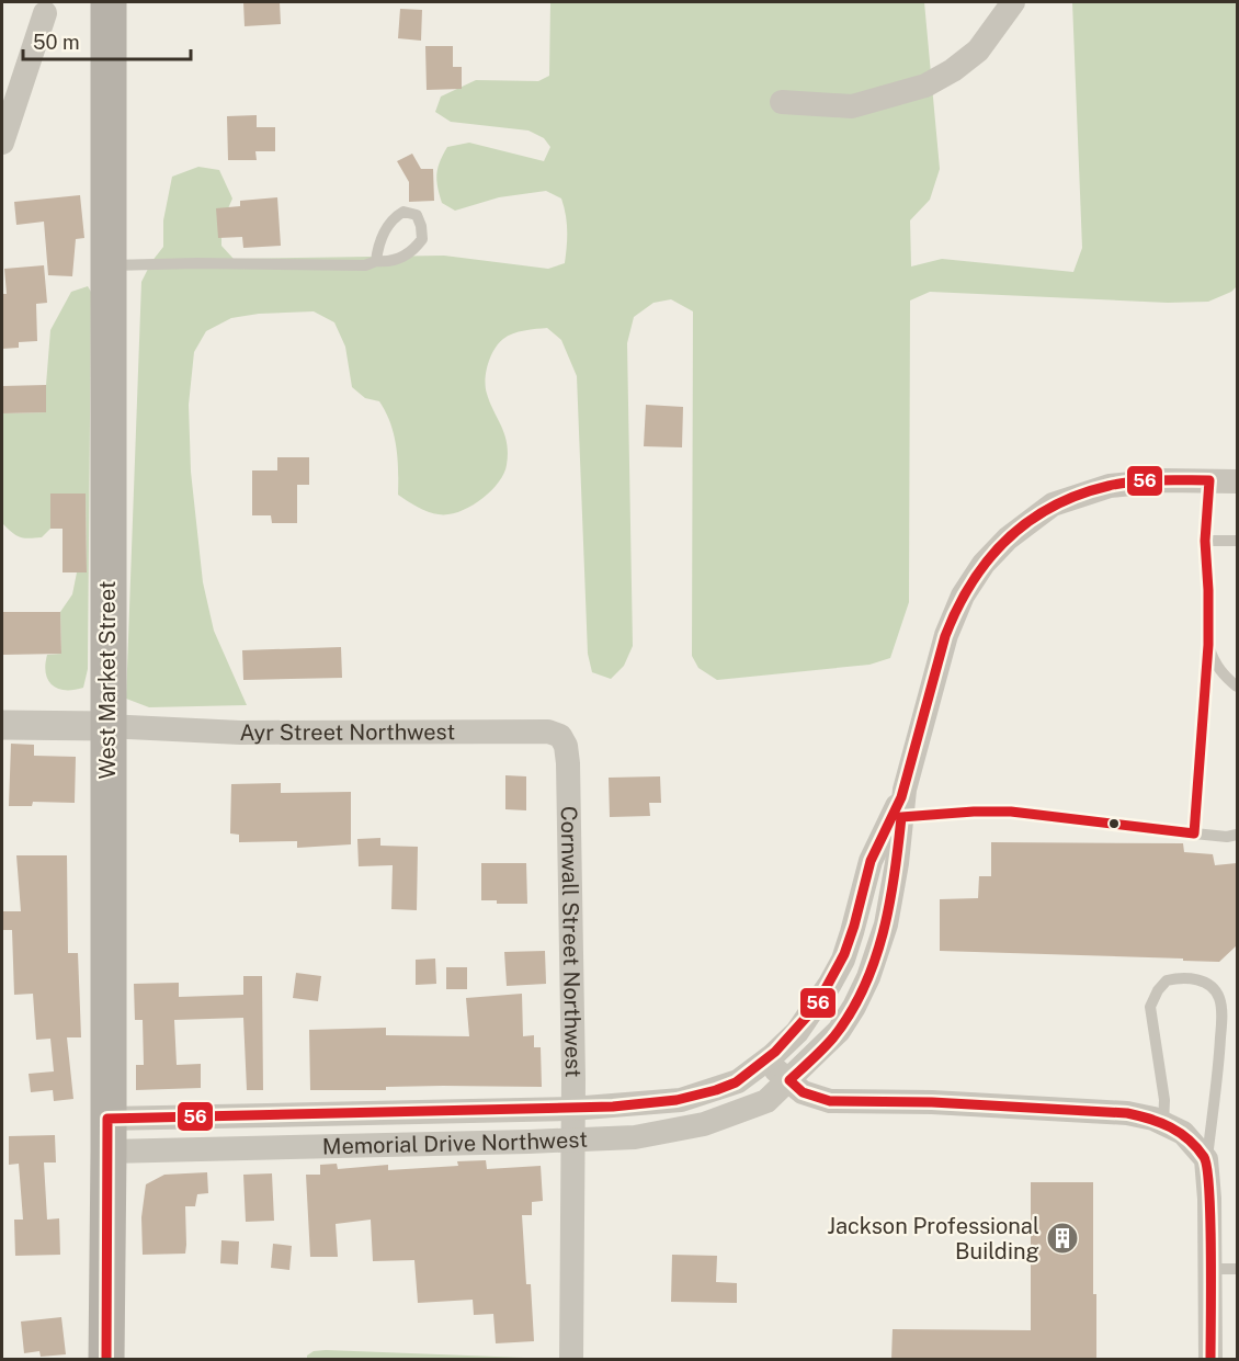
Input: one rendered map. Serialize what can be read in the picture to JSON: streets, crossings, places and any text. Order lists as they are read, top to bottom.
{
  "streets": {
    "main road": ["West Market Street"],
    "street": ["Ayr Street Northwest", "Cornwall Street Northwest", "Memorial Drive Northwest"]
  },
  "crossings": [
    ["West Market Street", "Ayr Street Northwest"],
    ["West Market Street", "Memorial Drive Northwest"],
    ["Ayr Street Northwest", "Cornwall Street Northwest"],
    ["Cornwall Street Northwest", "Memorial Drive Northwest"]
  ],
  "places": {
    "building": ["Jackson Professional Building"]
  },
  "lines": ["transit line 56"],
  "scale_bar": "50 m"
}
